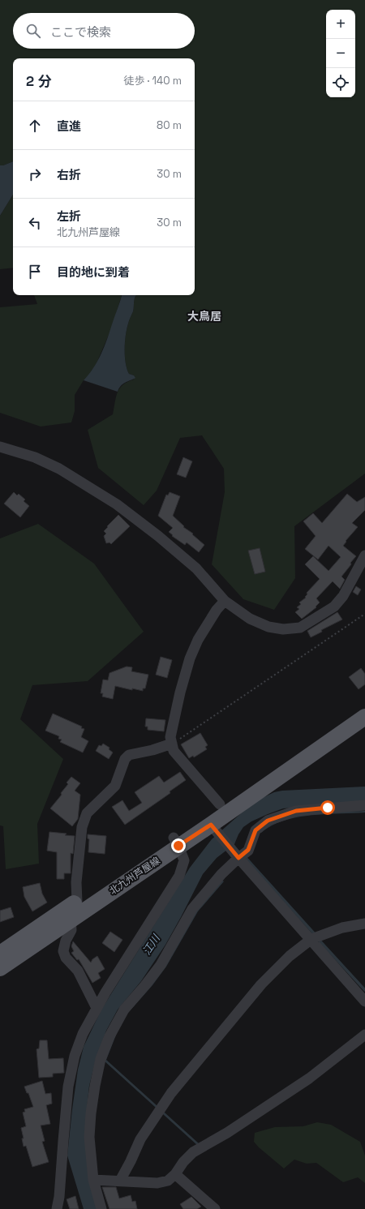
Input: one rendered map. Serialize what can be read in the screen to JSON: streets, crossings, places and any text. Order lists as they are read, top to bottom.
{
  "streets": {
    "main road": ["北九州芦屋線"]
  },
  "districts": ["大鳥居"],
  "water": ["江川"],
  "page": {
    "map_buttons": ["+", "−"],
    "search": "ここで検索",
    "heading": ["2 分", "徒歩 · 140 m"],
    "list": [
      ["直進", "80 m"],
      ["右折", "30 m"],
      ["左折", "北九州芦屋線", "30 m"],
      "目的地に到着"
    ]
  }
}
